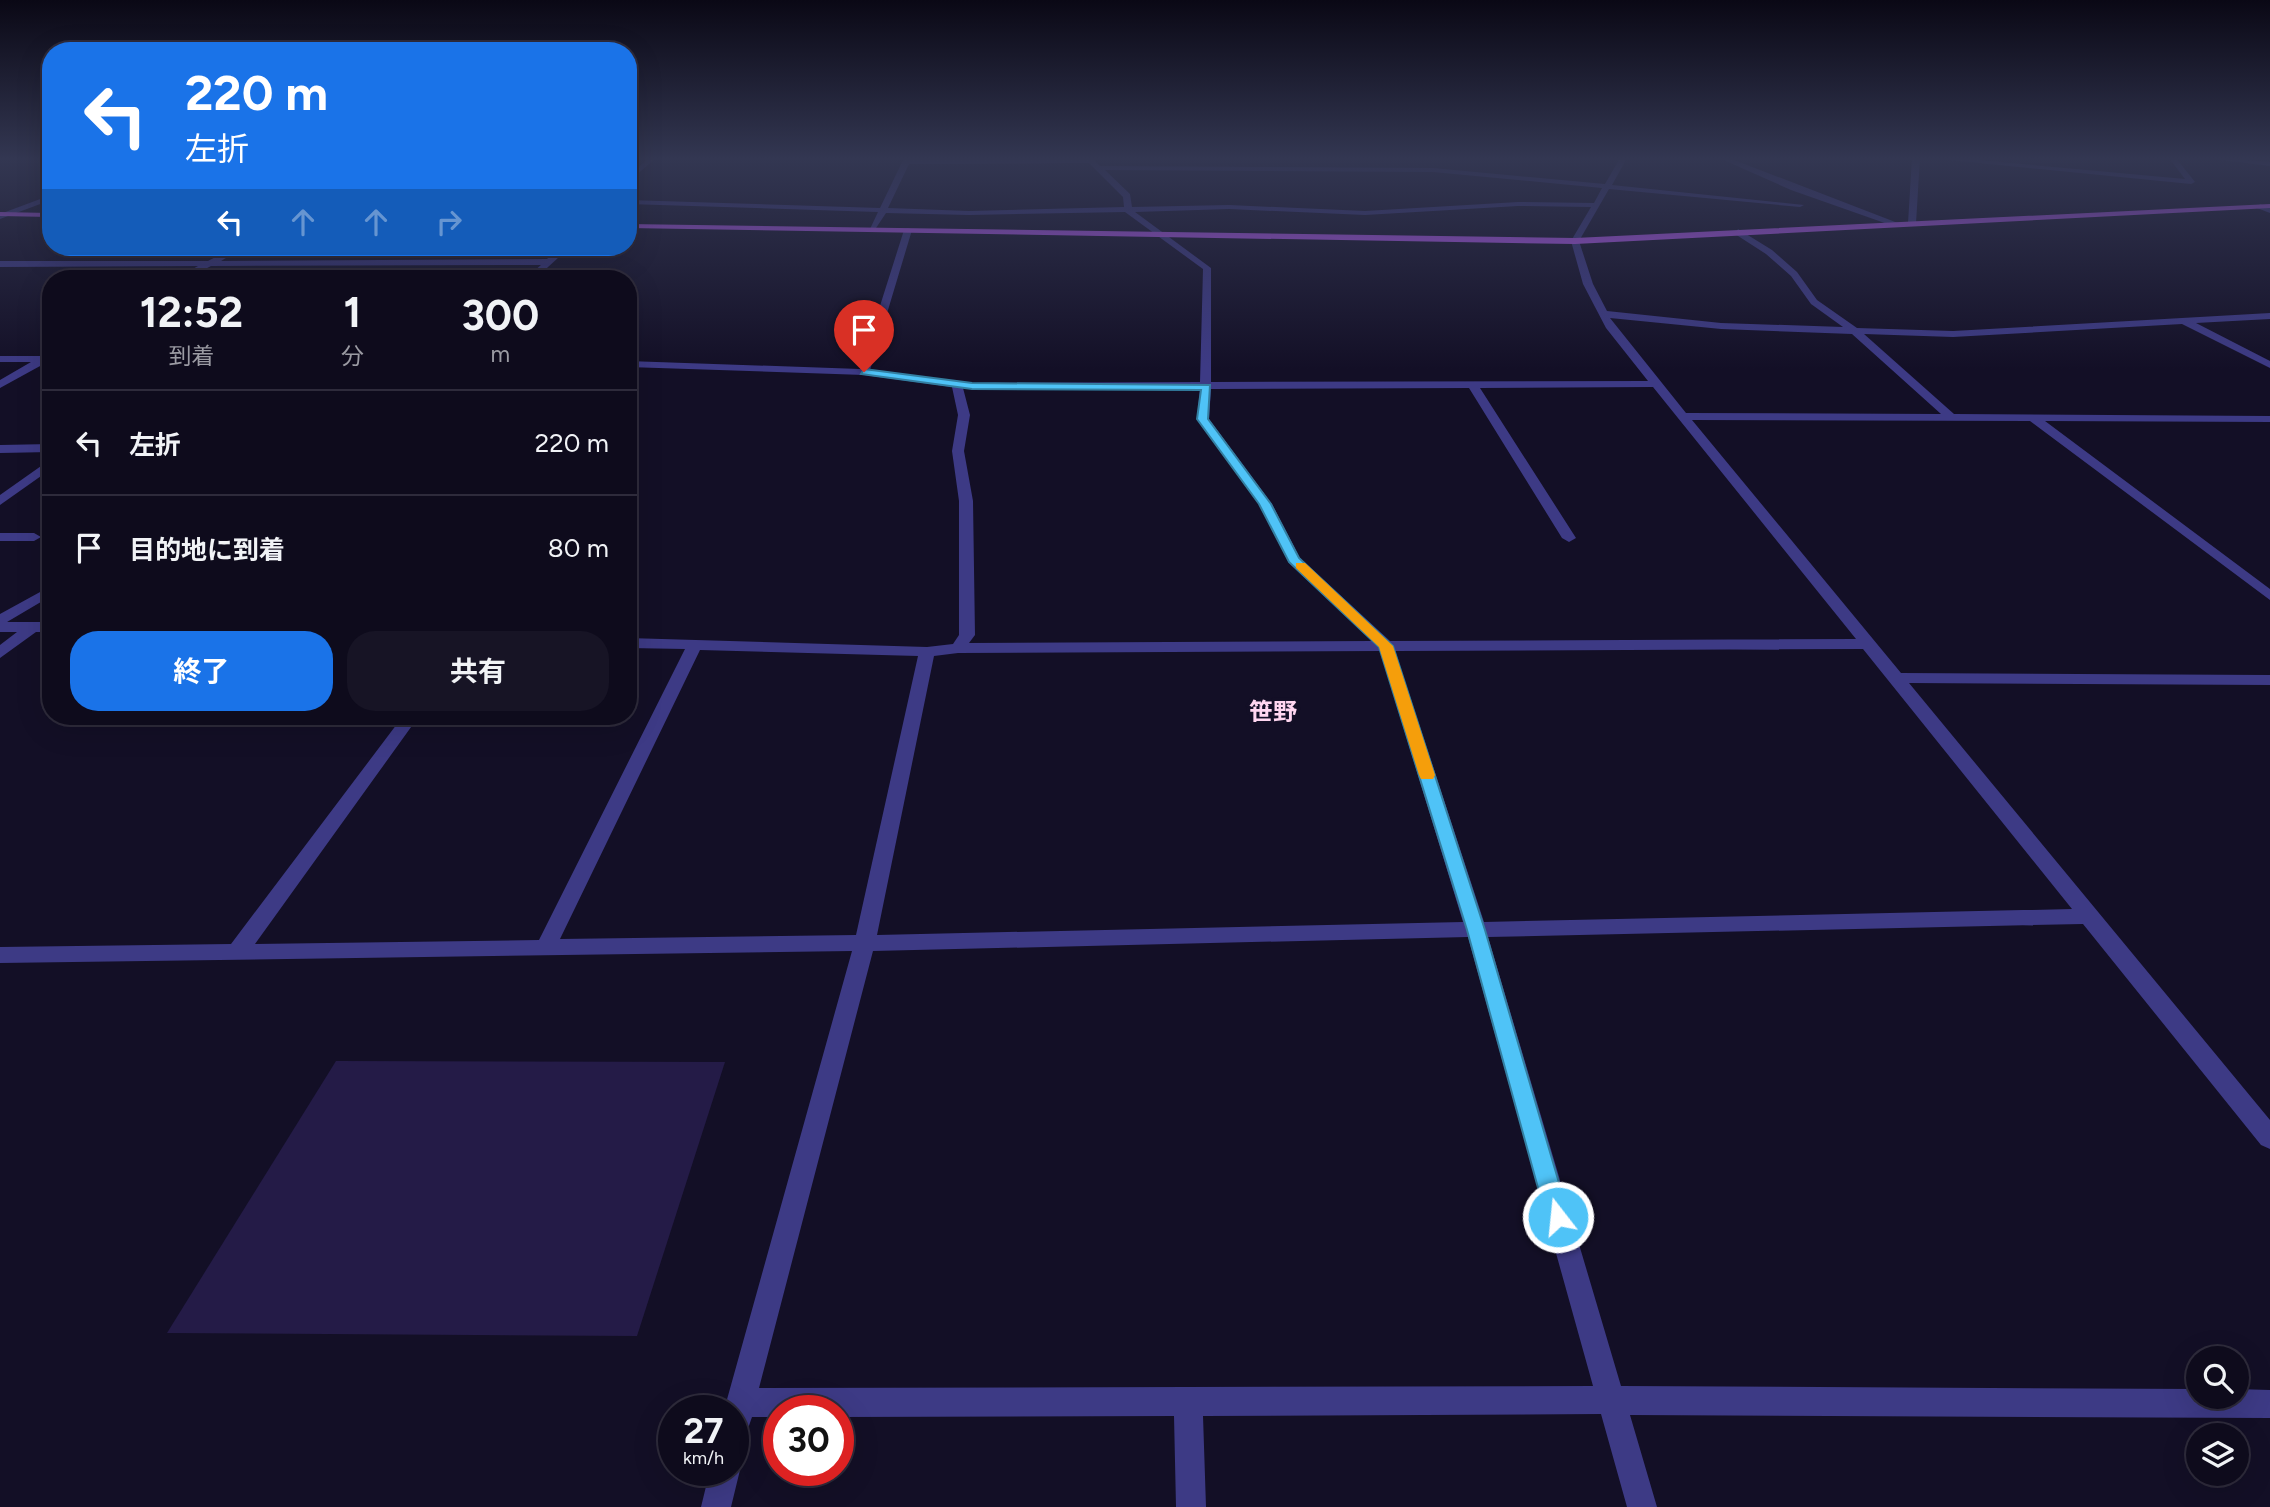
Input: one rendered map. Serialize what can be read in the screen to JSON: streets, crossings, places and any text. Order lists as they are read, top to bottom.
{
  "districts": ["笹野"],
  "page": {
    "turn": ["220 m", "左折"],
    "eta": [
      "12:52",
      "到着",
      "1",
      "分",
      "300",
      "m"
    ],
    "list": [
      {
        "name": "左折",
        "value": "220 m"
      },
      {
        "name": "目的地に到着",
        "value": "80 m"
      }
    ],
    "buttons": ["終了", "共有"],
    "speed": "27 km/h",
    "limit": "30"
  }
}
